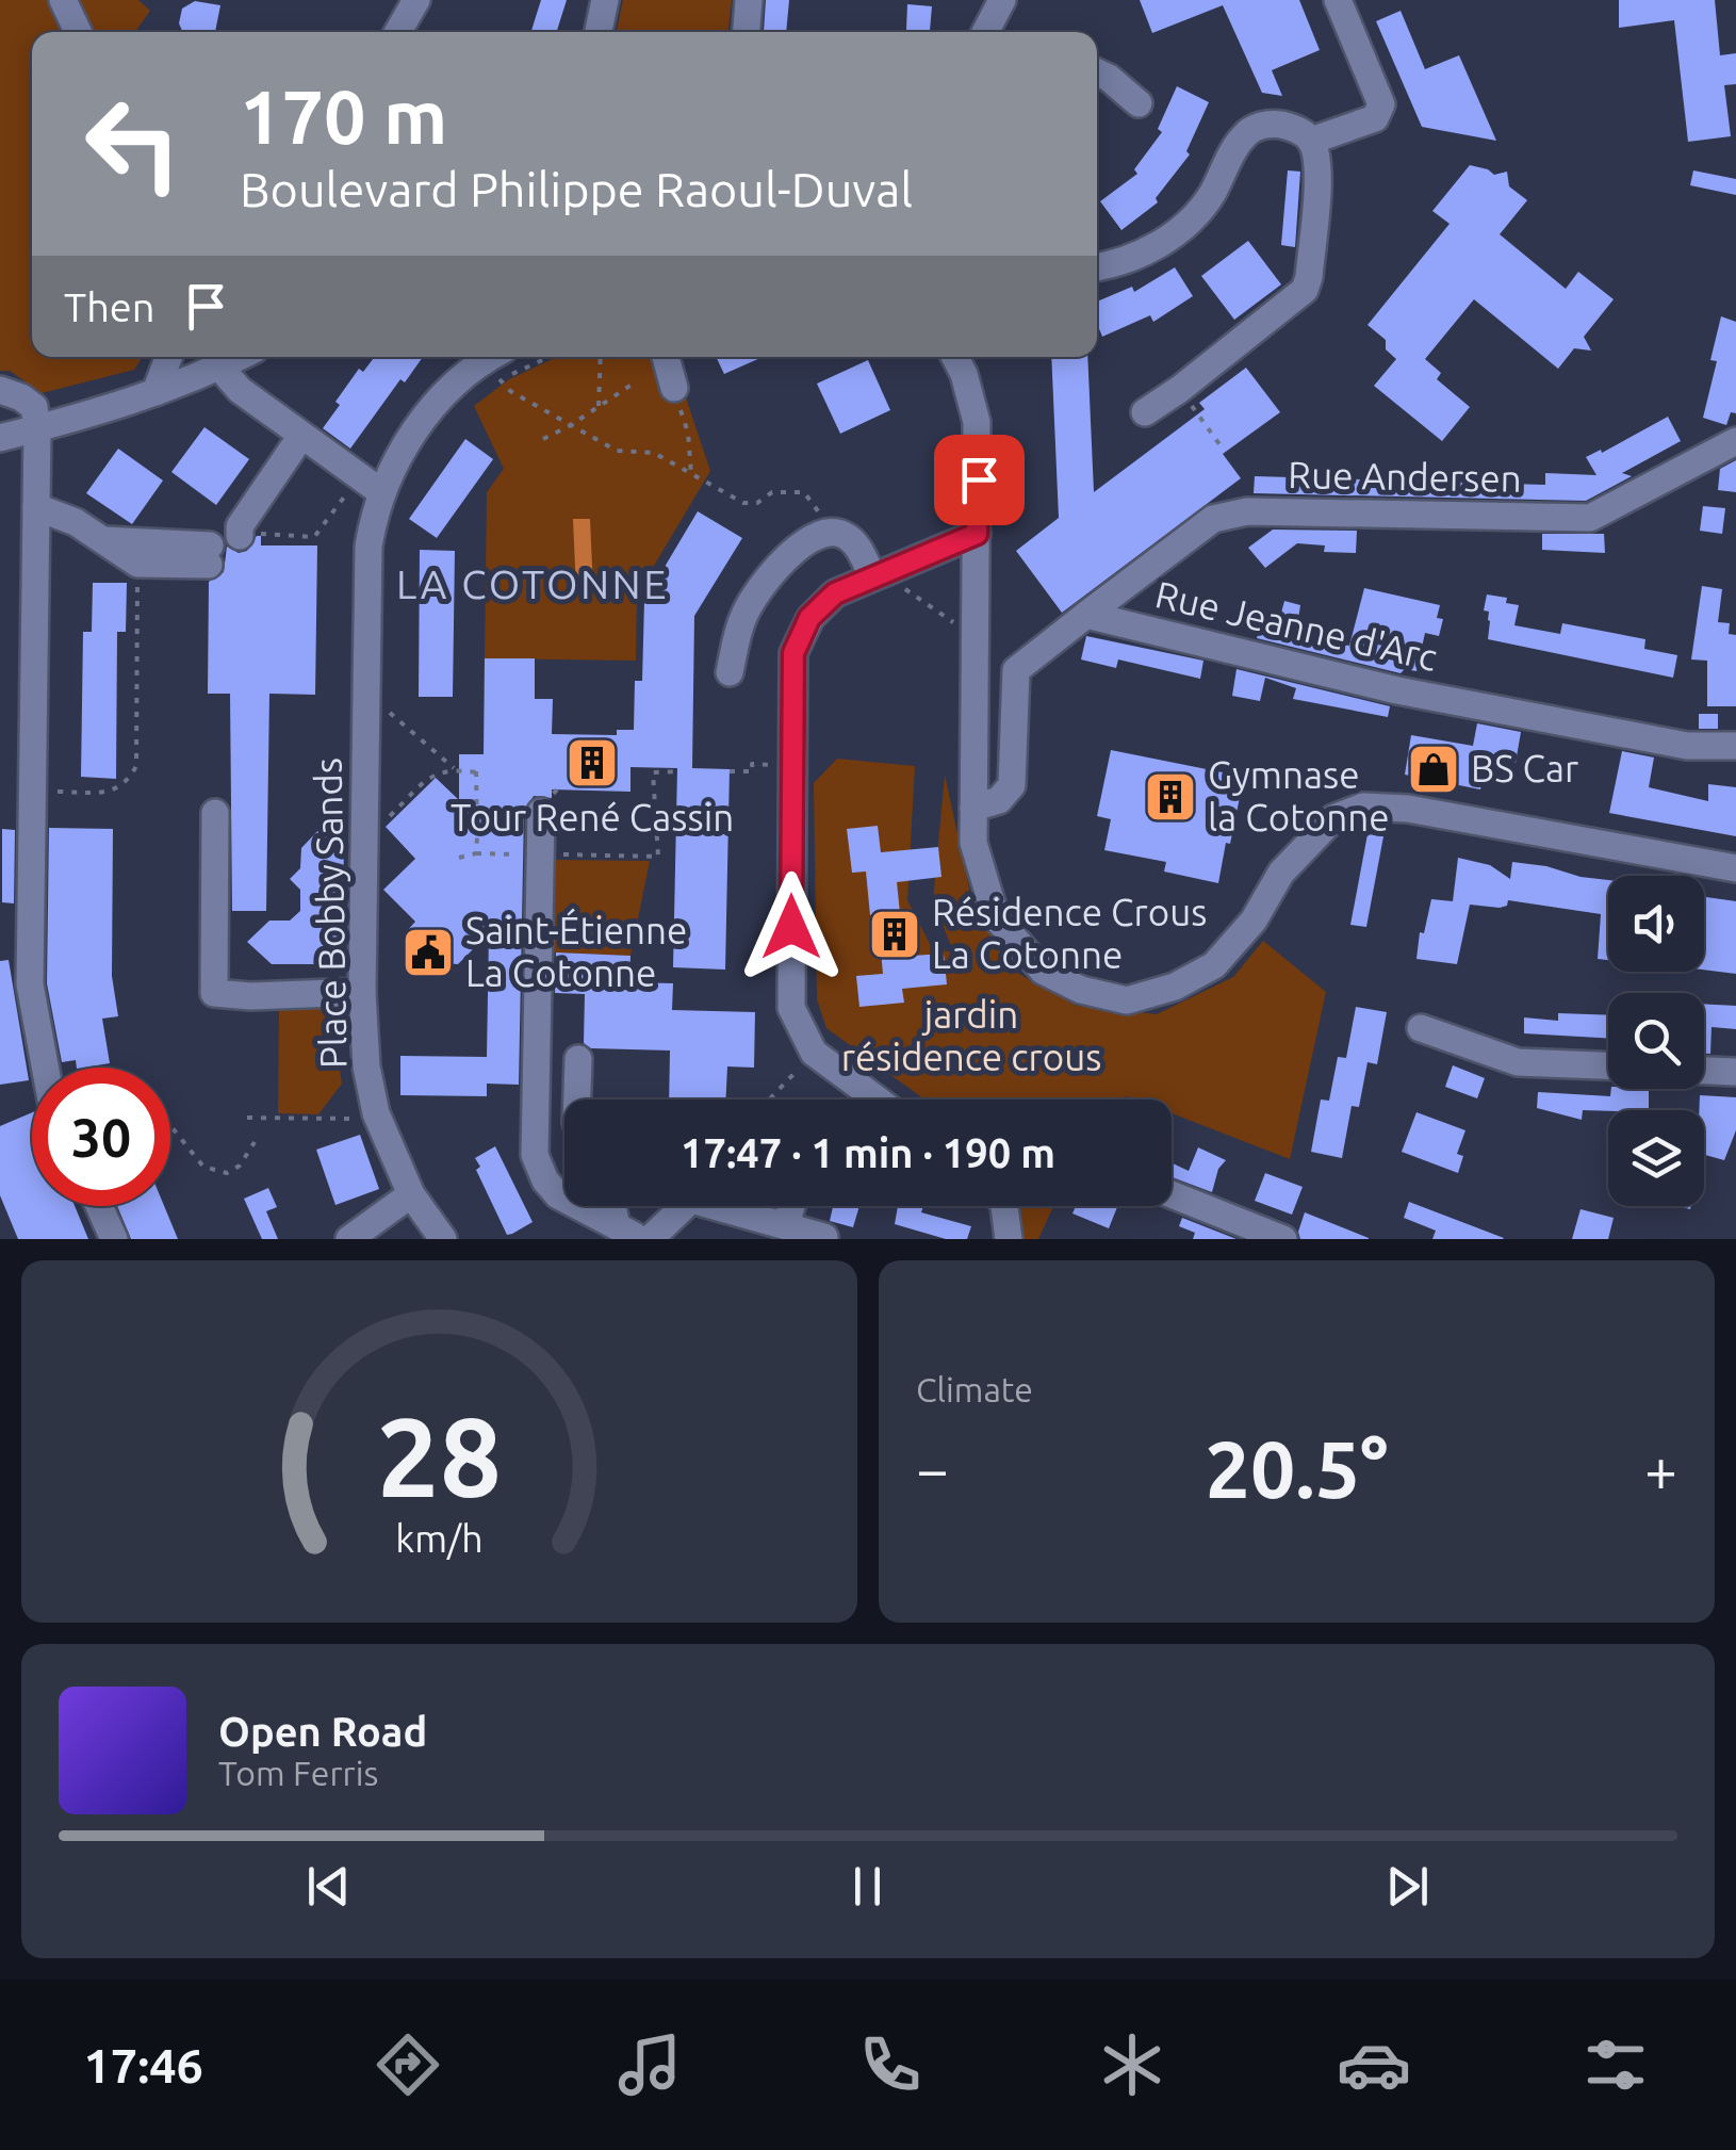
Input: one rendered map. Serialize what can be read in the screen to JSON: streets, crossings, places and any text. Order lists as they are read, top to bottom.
{
  "streets": {
    "street": ["Rue Andersen", "Rue Jeanne d'Arc", "Place Bobby Sands"]
  },
  "crossings": [
    ["Rue Andersen", "Rue Jeanne d'Arc"]
  ],
  "districts": ["LA COTONNE"],
  "parks": ["jardin résidence crous"],
  "places": {
    "building": ["Tour René Cassin", "Gymnase la Cotonne", "Résidence Crous La Cotonne"],
    "shop": ["BS Car"],
    "public building": ["Saint-Étienne La Cotonne"]
  },
  "page": {
    "turn": ["170 m", "Boulevard Philippe Raoul-Duval"],
    "then": "Then",
    "limit": "30",
    "trip": "17:47 · 1 min · 190 m",
    "tile": "Climate",
    "heat": ["−", "20.5°", "+"],
    "song": ["Open Road", "Tom Ferris"],
    "tabs": "17:46",
    "gauge": ["28", "km/h"]
  }
}
